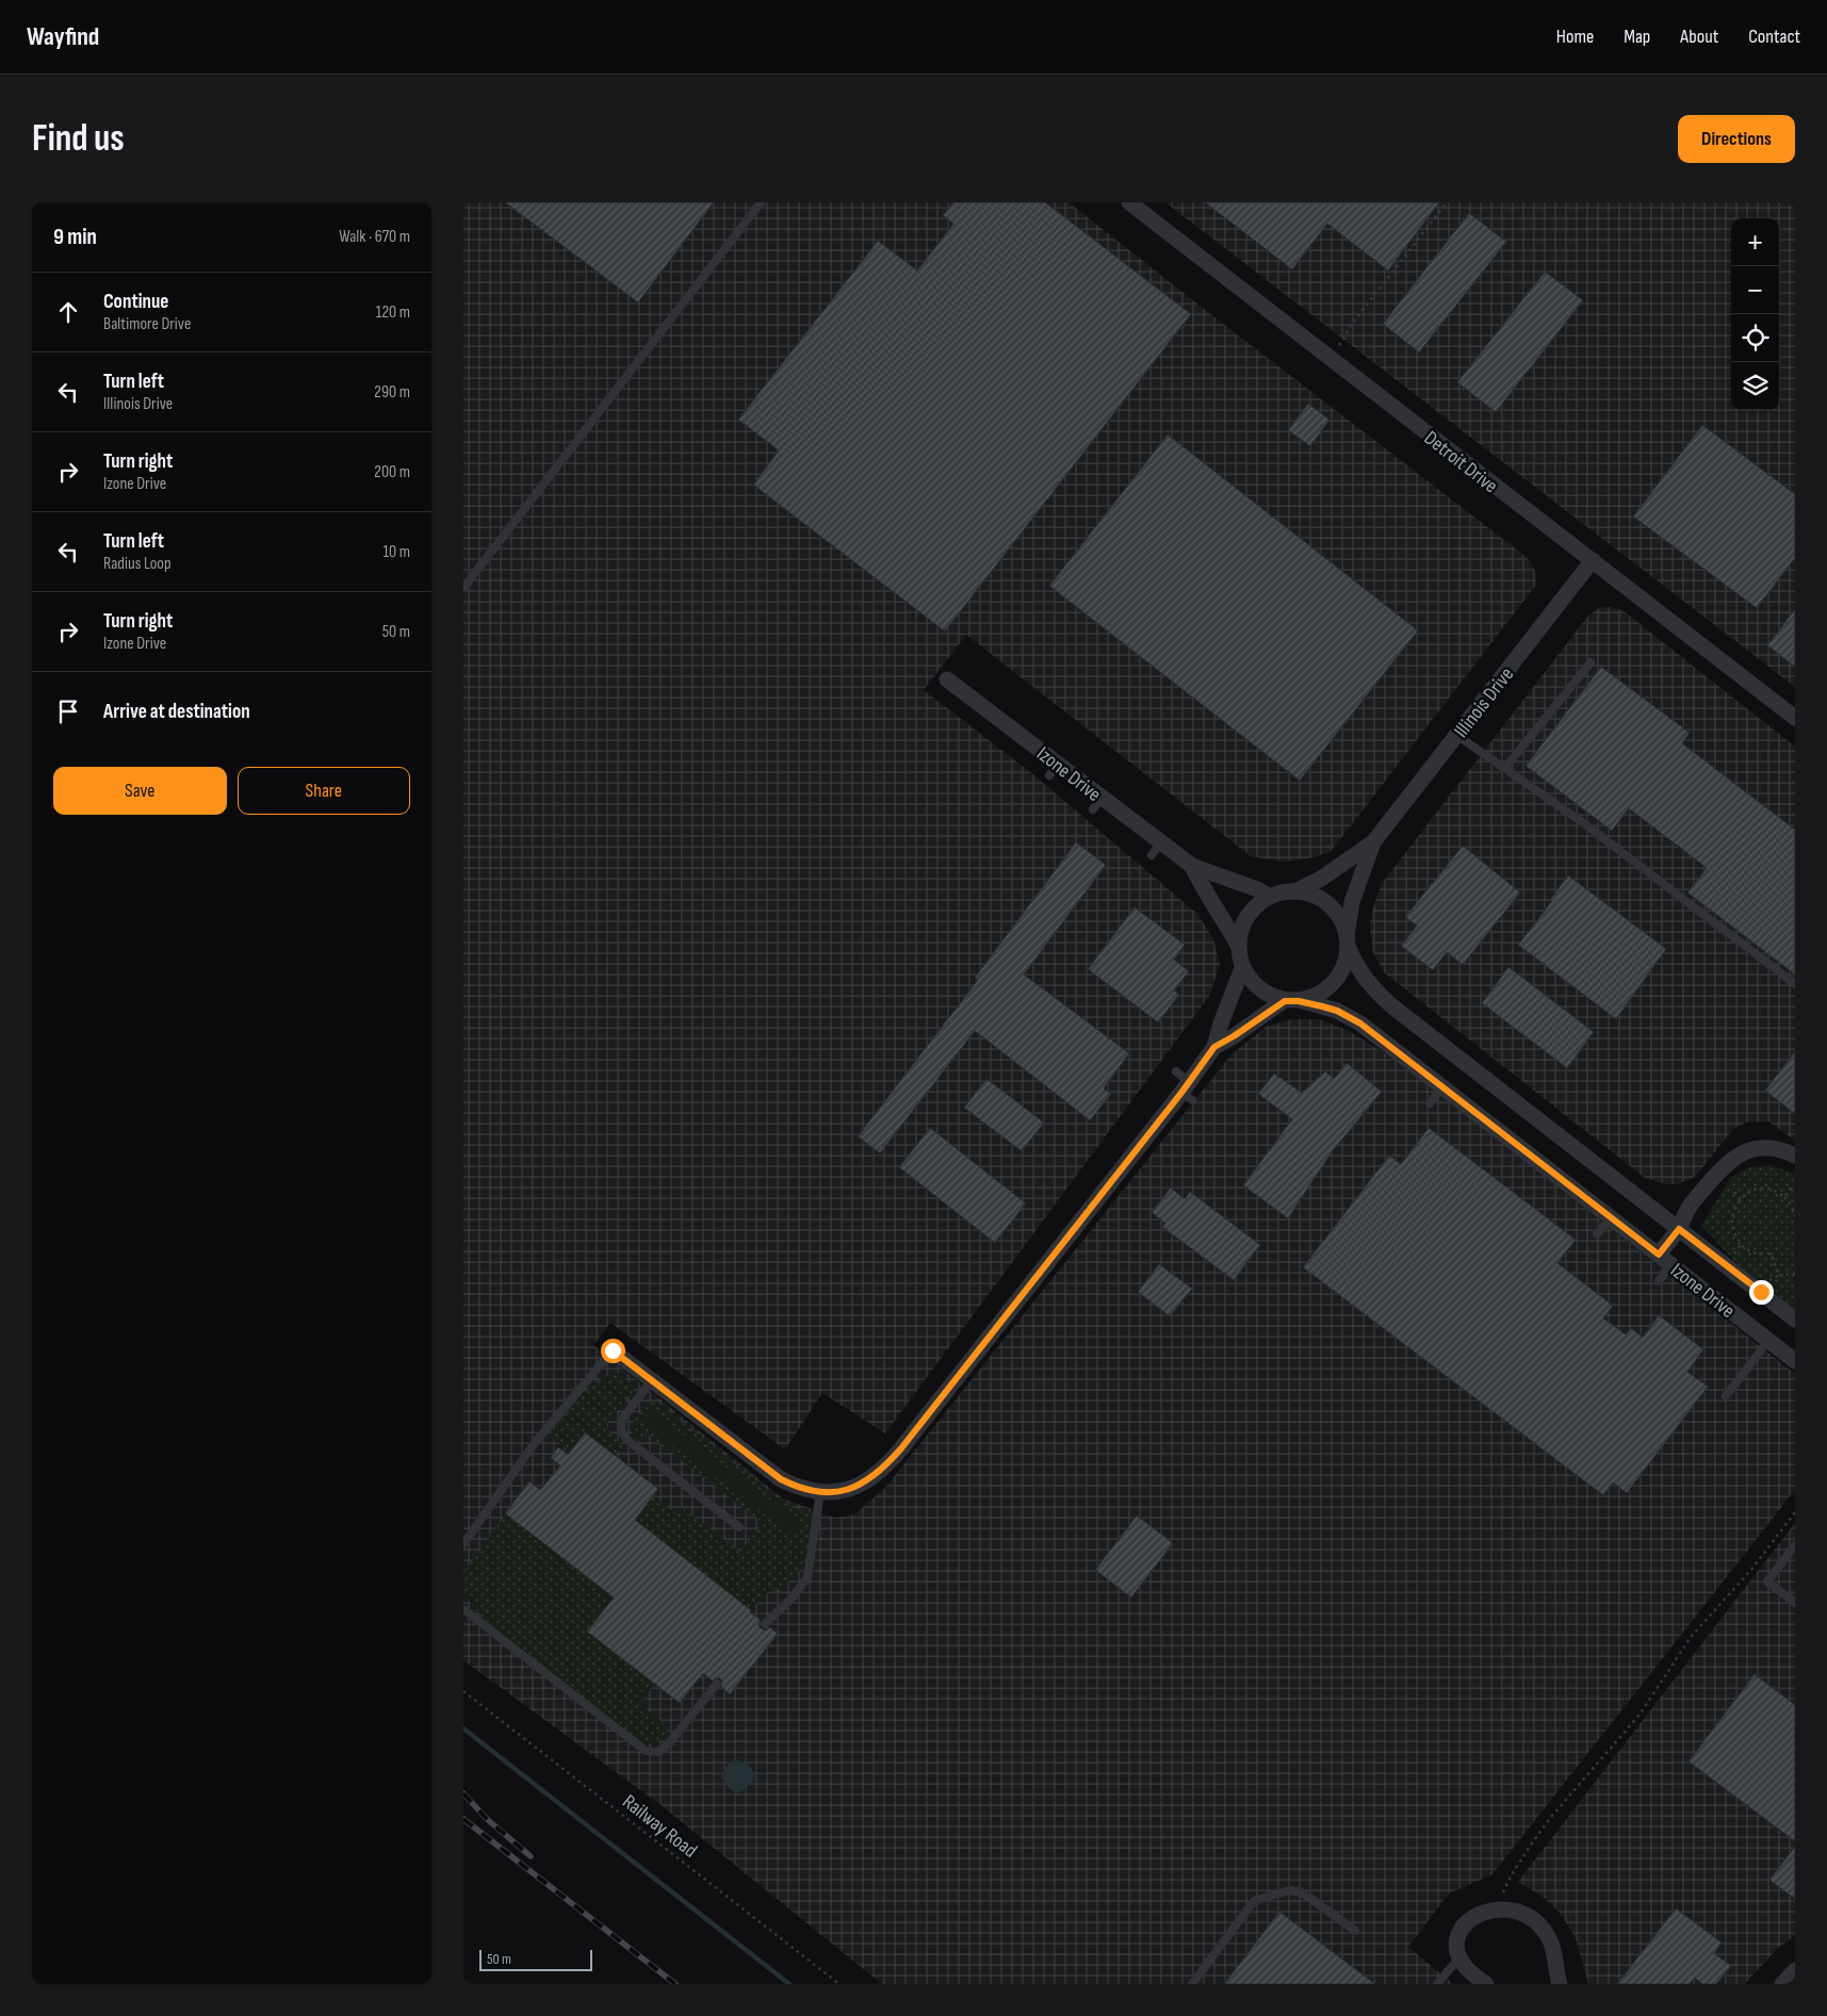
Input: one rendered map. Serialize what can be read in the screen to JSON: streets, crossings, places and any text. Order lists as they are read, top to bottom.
{
  "streets": {
    "street": ["Detroit Drive", "Illinois Drive", "Izone Drive"],
    "path": ["Railway Road"]
  },
  "crossings": [
    ["Detroit Drive", "Illinois Drive"],
    ["Illinois Drive", "Izone Drive"]
  ],
  "scale_bar": "50 m",
  "page": {
    "header": "Wayfind",
    "nav": [
      "Home",
      "Map",
      "About",
      "Contact"
    ],
    "buttons": [
      "Directions",
      ["Save", "Share"]
    ],
    "title": "Find us",
    "heading": ["9 min", "Walk · 670 m"],
    "map_buttons": ["+", "−"],
    "list": [
      ["Continue", "Baltimore Drive", "120 m"],
      ["Turn left", "Illinois Drive", "290 m"],
      ["Turn right", "Izone Drive", "200 m"],
      ["Turn left", "Radius Loop", "10 m"],
      ["Turn right", "Izone Drive", "50 m"],
      "Arrive at destination"
    ],
    "scale": "50 m"
  }
}
